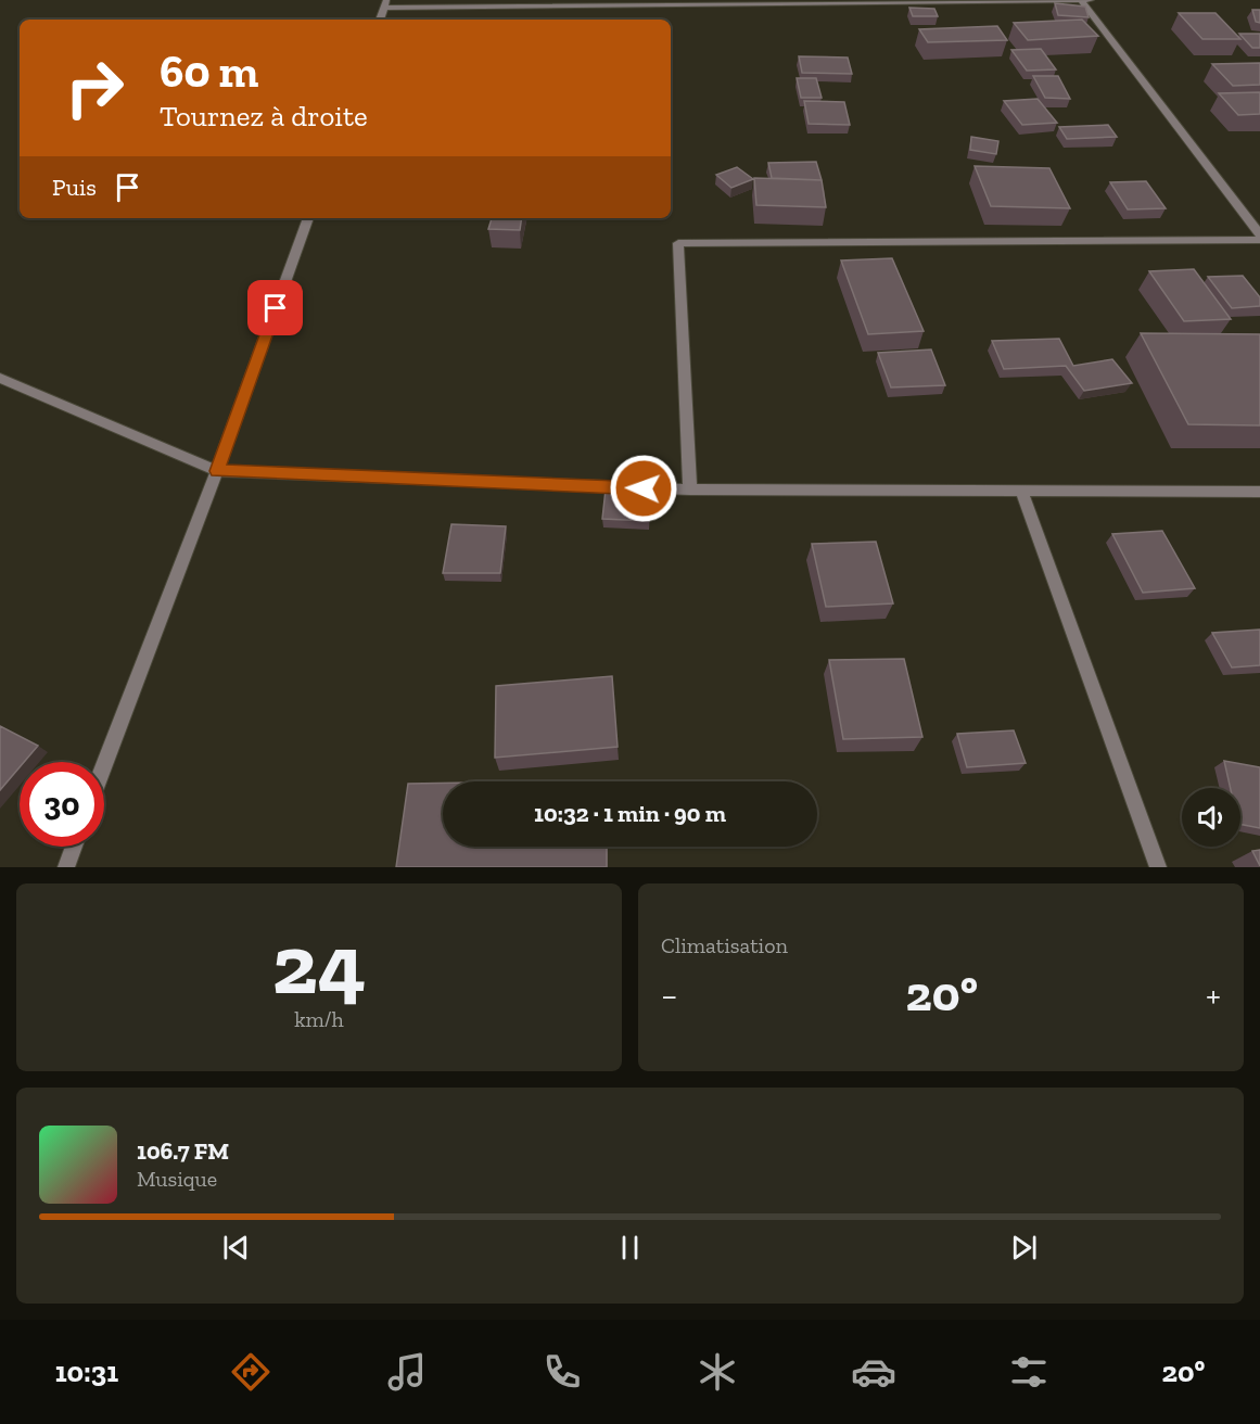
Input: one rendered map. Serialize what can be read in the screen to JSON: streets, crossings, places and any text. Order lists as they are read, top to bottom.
{
  "page": {
    "turn": ["60 m", "Tournez à droite"],
    "then": "Puis",
    "limit": "30",
    "trip": "10:32 · 1 min · 90 m",
    "tile": [
      ["24", "km/h"],
      "Climatisation"
    ],
    "heat": ["−", "20°", "+"],
    "song": ["106.7 FM", "Musique"],
    "tabs": ["10:31", "20°"]
  }
}
